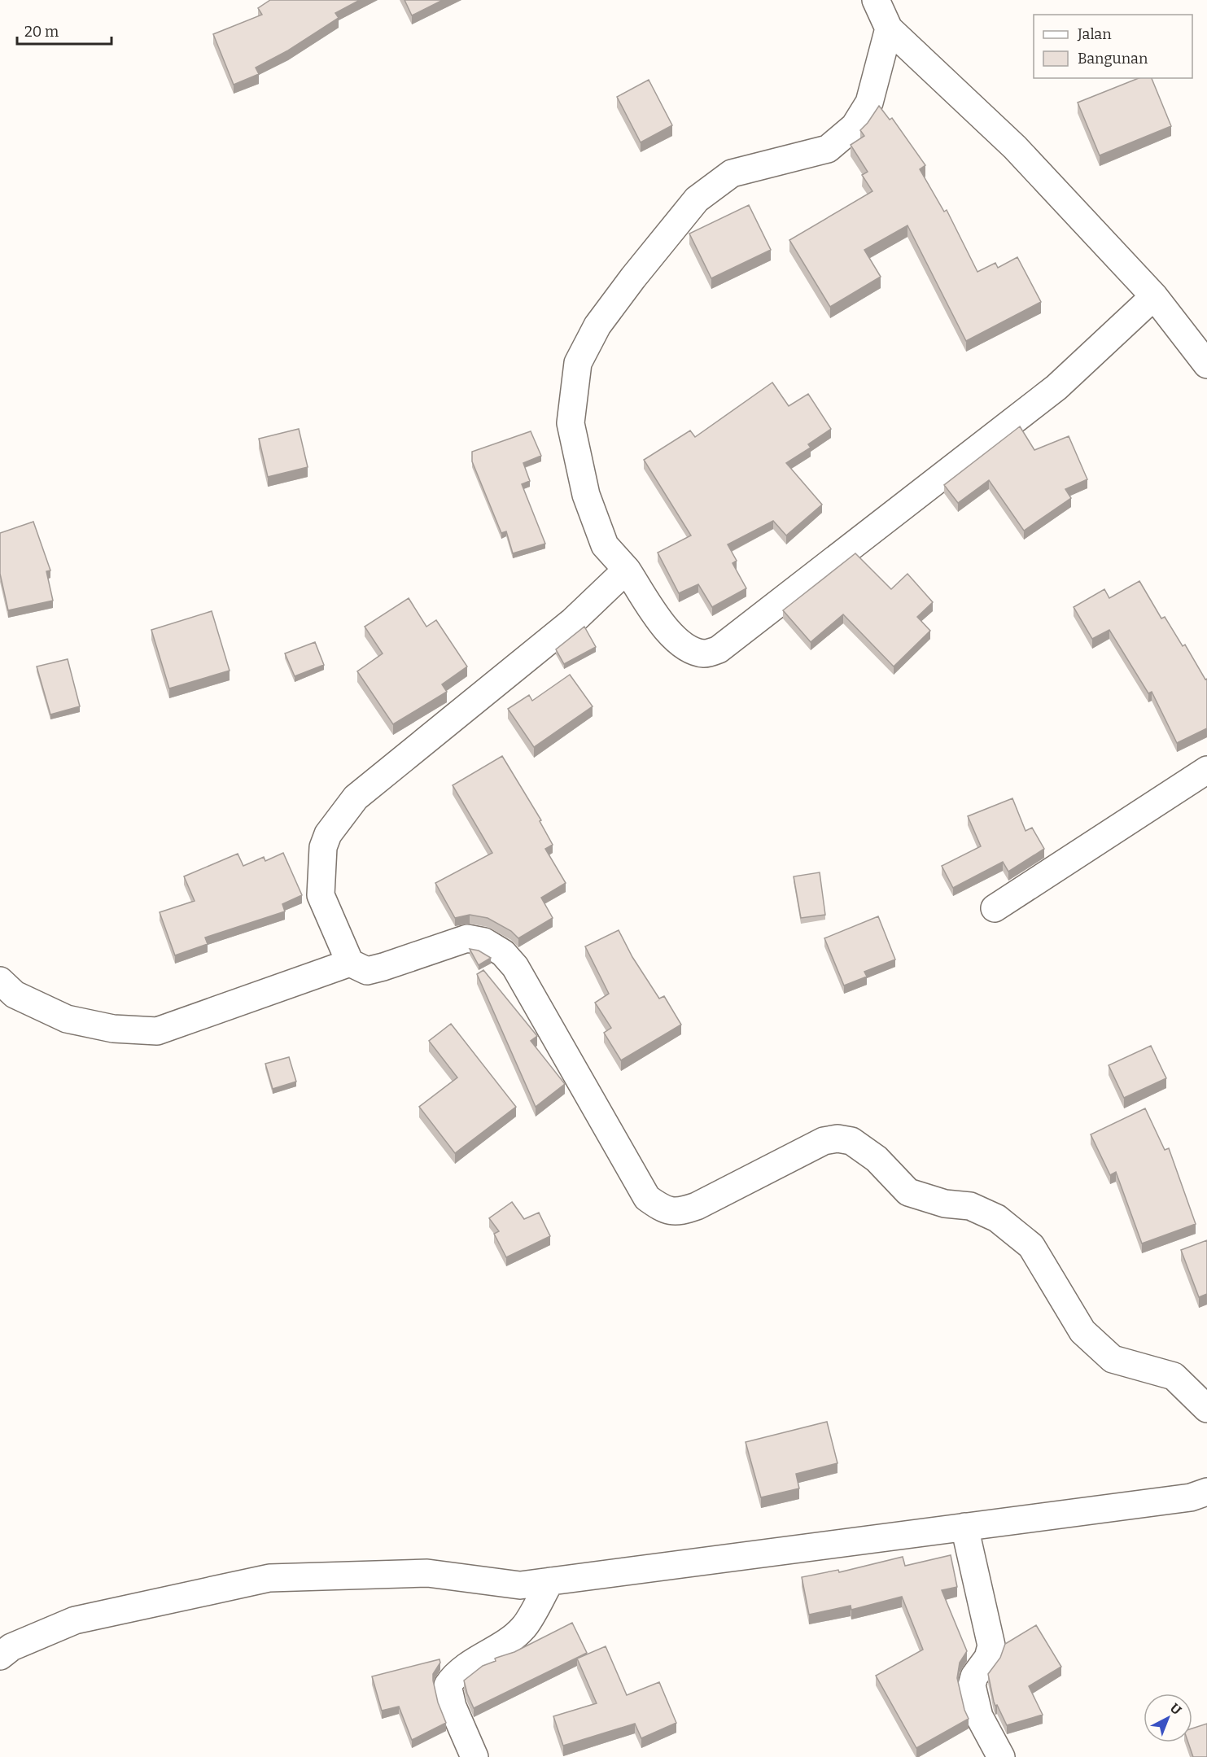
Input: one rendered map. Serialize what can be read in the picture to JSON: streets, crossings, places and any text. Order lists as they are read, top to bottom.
{
  "legend": ["Jalan", "Bangunan"],
  "scale_bar": "20 m",
  "north": "top right"
}
